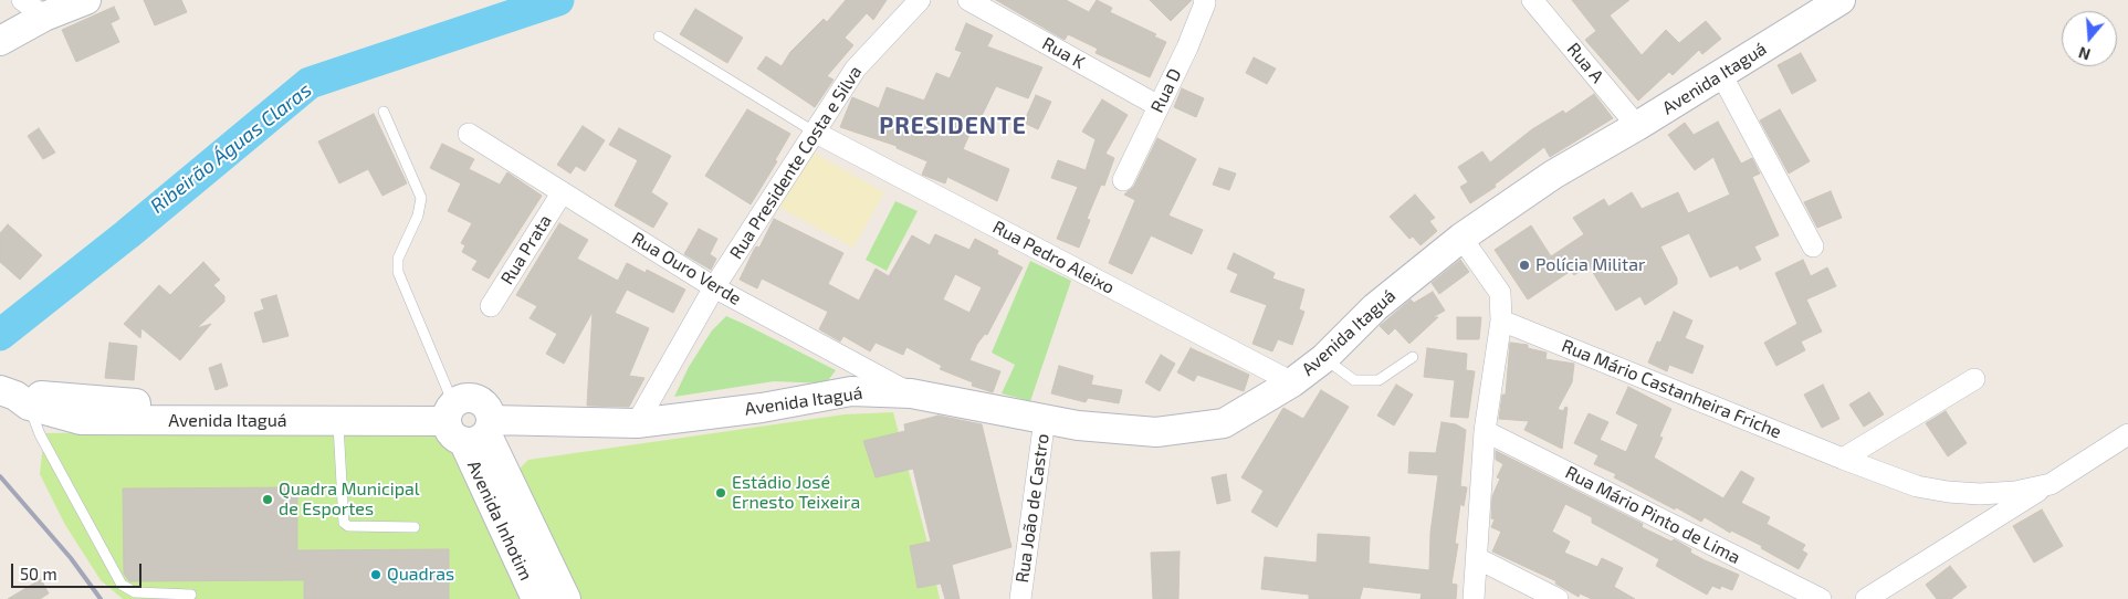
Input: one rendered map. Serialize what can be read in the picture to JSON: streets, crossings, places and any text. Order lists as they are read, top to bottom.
{
  "streets": {
    "street": [
      "Rua K",
      "Rua A",
      "Avenida Itaguá",
      "Rua D",
      "Rua Presidente Costa e Silva",
      "Rua Prata",
      "Rua Pedro Aleixo",
      "Rua Ouro Verde",
      "Rua Mário Castanheira Friche",
      "Rua João de Castro",
      "Rua Mário Pinto de Lima",
      "Avenida Inhotim"
    ]
  },
  "crossings": [
    ["Rua K", "Rua D"],
    ["Rua A", "Avenida Itaguá"],
    ["Avenida Itaguá", "Rua Presidente Costa e Silva"],
    ["Avenida Itaguá", "Rua Pedro Aleixo"],
    ["Avenida Itaguá", "Rua Ouro Verde"],
    ["Avenida Itaguá", "Rua João de Castro"],
    ["Avenida Itaguá", "Avenida Inhotim"],
    ["Rua Presidente Costa e Silva", "Rua Pedro Aleixo"],
    ["Rua Presidente Costa e Silva", "Rua Ouro Verde"],
    ["Rua Prata", "Rua Ouro Verde"]
  ],
  "districts": ["PRESIDENTE"],
  "water": ["Ribeirão Águas Claras"],
  "places": [
    "Polícia Militar",
    "Estádio José Ernesto Teixeira",
    "Quadra Municipal de Esportes",
    "Quadras"
  ],
  "scale_bar": "50 m",
  "north": "bottom"
}
